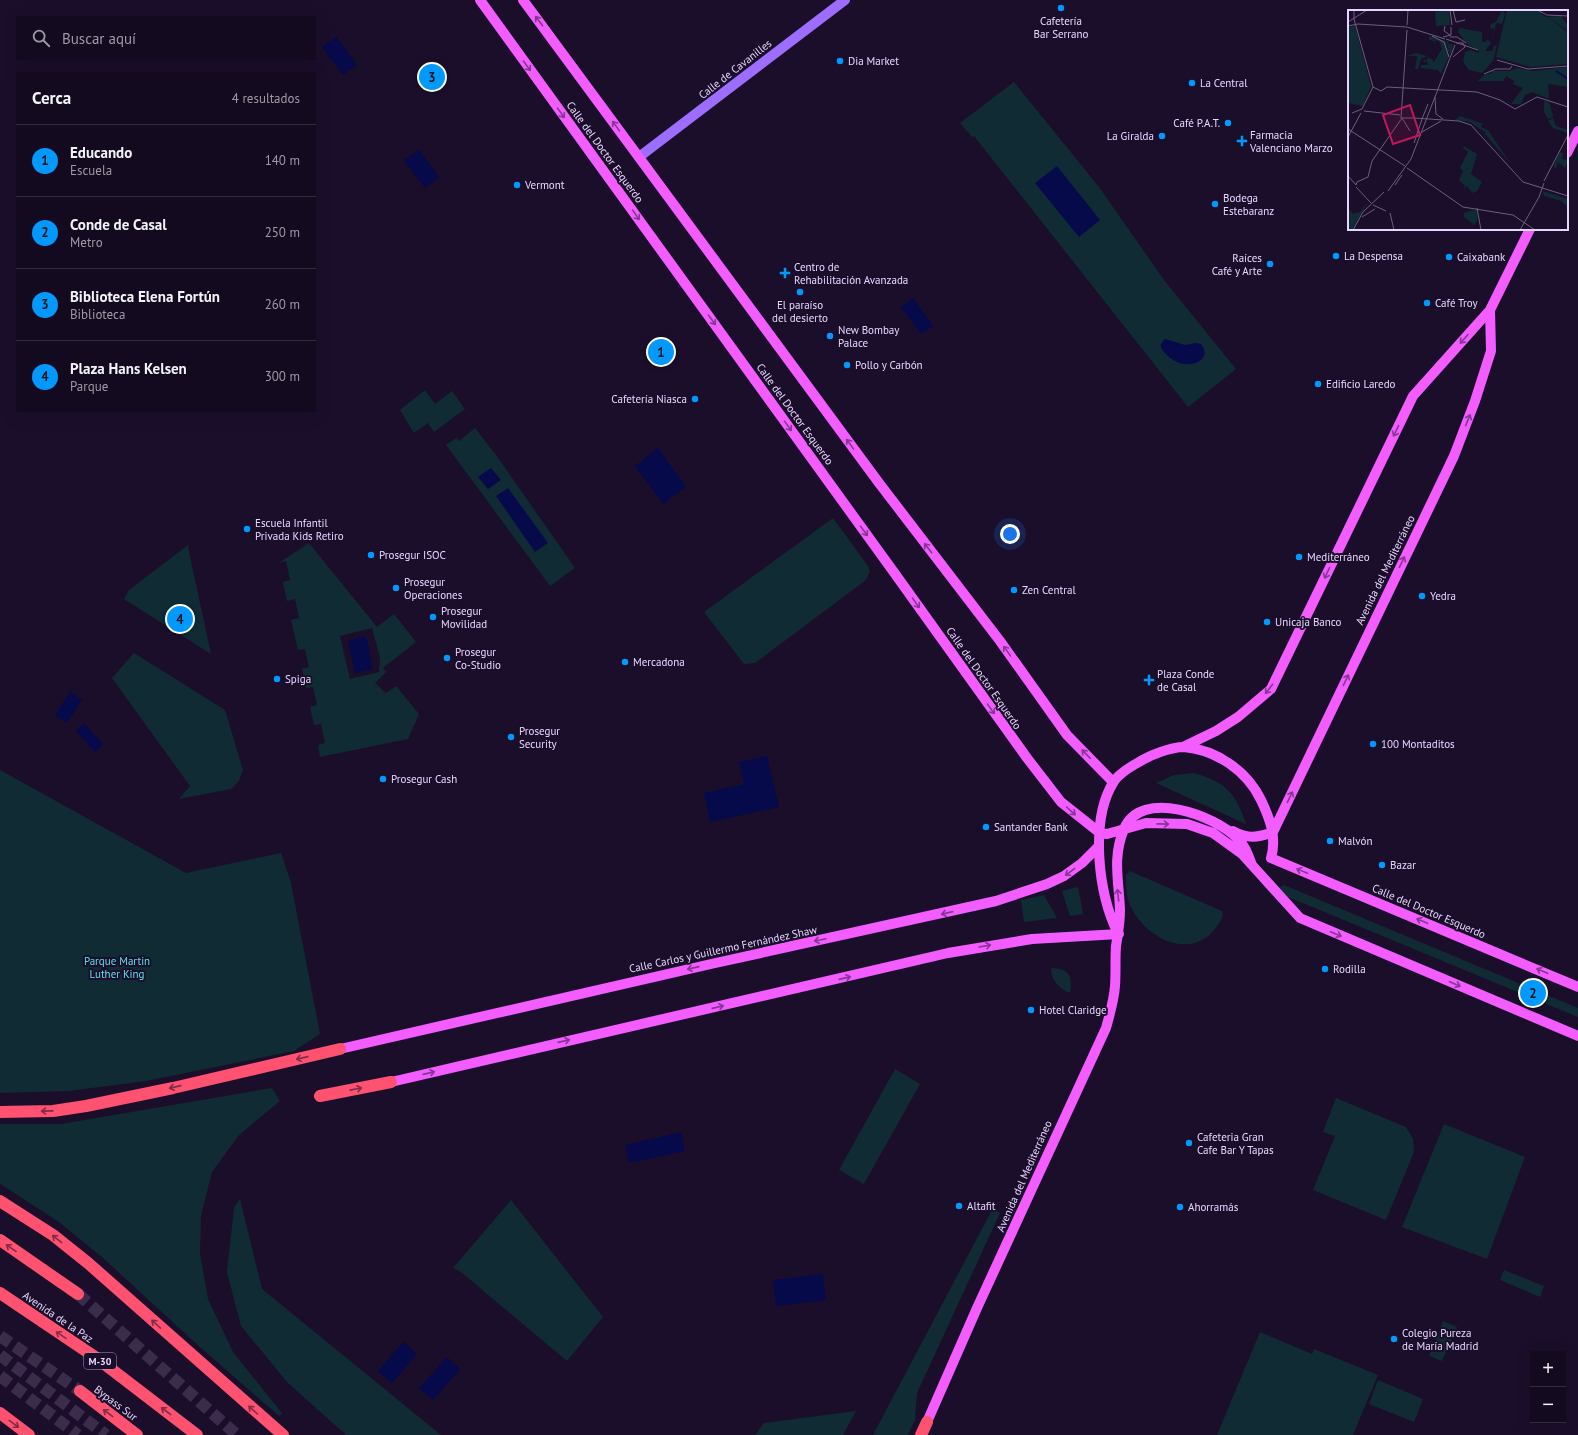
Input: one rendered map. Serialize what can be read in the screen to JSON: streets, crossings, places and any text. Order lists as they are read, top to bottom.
{
  "streets": {
    "highway": ["Avenida de la Paz", "M-30", "Bypass Sur"],
    "main road": ["Calle del Doctor Esquerdo", "Avenida del Mediterráneo", "Calle Carlos y Guillermo Fernández Shaw"],
    "street": ["Calle de Cavanilles"]
  },
  "crossings": [
    ["Calle del Doctor Esquerdo", "Avenida del Mediterráneo"]
  ],
  "parks": ["Parque Martin Luther King"],
  "places": {
    "other": [
      "Cafetería Bar Serrano",
      "Dia Market",
      "La Central",
      "Café P.A.T.",
      "La Giralda",
      "Vermont",
      "Bodega Estebaranz",
      "La Despensa",
      "Caixabank",
      "Raíces Café y Arte",
      "El paraíso del desierto",
      "Café Troy",
      "New Bombay Palace",
      "Pollo y Carbón",
      "Edificio Laredo",
      "Cafetería Niasca",
      "Escuela Infantil Privada Kids Retiro",
      "Prosegur ISOC",
      "Mediterráneo",
      "Prosegur Operaciones",
      "Zen Central",
      "Yedra",
      "Prosegur Movilidad",
      "Unicaja Banco",
      "Prosegur Co-Studio",
      "Mercadona",
      "Spiga",
      "Prosegur Security",
      "100 Montaditos",
      "Prosegur Cash",
      "Santander Bank",
      "Malvón",
      "Bazar",
      "Rodilla",
      "Hotel Claridge",
      "Cafeteria Gran Cafe Bar Y Tapas",
      "Altafit",
      "Ahorramás",
      "Colegio Pureza de María Madrid"
    ],
    "health": ["Farmacia Valenciano Marzo", "Centro de Rehabilitación Avanzada", "Plaza Conde de Casal"]
  },
  "page": {
    "search": "Buscar aquí",
    "pins": [
      "3",
      "1",
      "4",
      "2"
    ],
    "heading": ["Cerca", "4 resultados"],
    "list": [
      {
        "mark": "1",
        "name": "Educando",
        "note": "Escuela",
        "value": "140 m"
      },
      {
        "mark": "2",
        "name": "Conde de Casal",
        "note": "Metro",
        "value": "250 m"
      },
      {
        "mark": "3",
        "name": "Biblioteca Elena Fortún",
        "note": "Biblioteca",
        "value": "260 m"
      },
      {
        "mark": "4",
        "name": "Plaza Hans Kelsen",
        "note": "Parque",
        "value": "300 m"
      }
    ],
    "map_buttons": ["+", "−"]
  }
}
